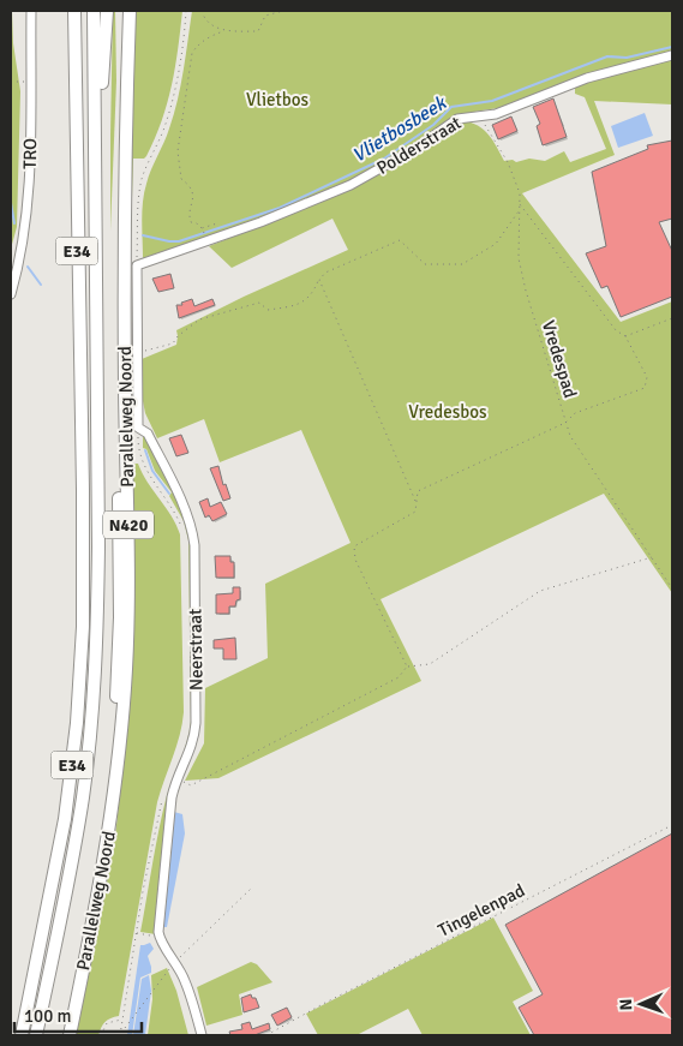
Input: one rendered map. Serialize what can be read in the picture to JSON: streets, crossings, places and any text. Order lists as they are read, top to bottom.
{
  "streets": {
    "highway": ["E34", "Parallelweg Noord", "N420"],
    "street": ["Polderstraat", "TRO", "Neerstraat"],
    "path": ["Vredespad", "Tingelenpad"]
  },
  "crossings": [
    ["Polderstraat", "Vredespad"]
  ],
  "water": ["Vlietbosbeek"],
  "parks": ["Vlietbos", "Vredesbos"],
  "scale_bar": "100 m",
  "north": "left"
}
